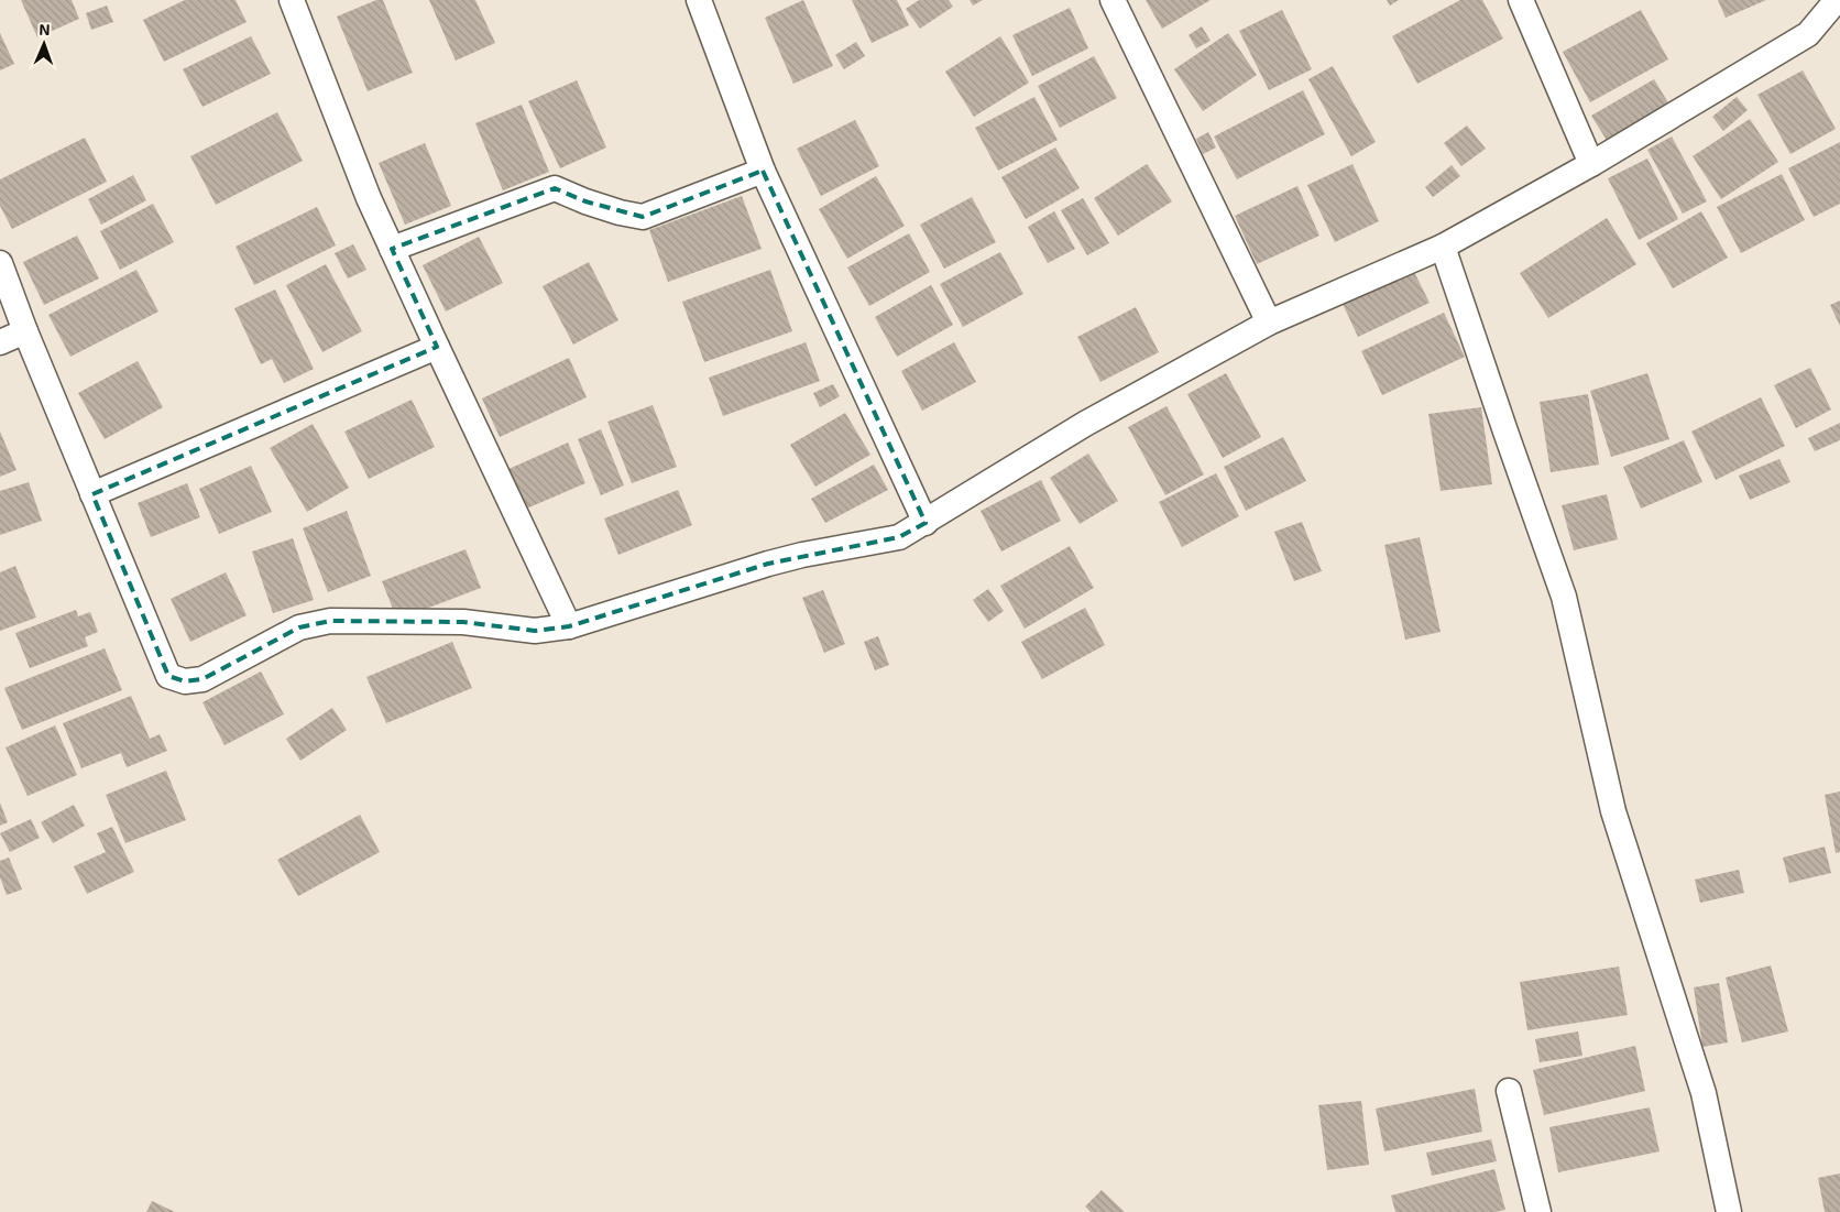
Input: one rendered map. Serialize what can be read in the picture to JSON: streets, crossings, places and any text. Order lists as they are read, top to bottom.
{
  "north": "top"
}
